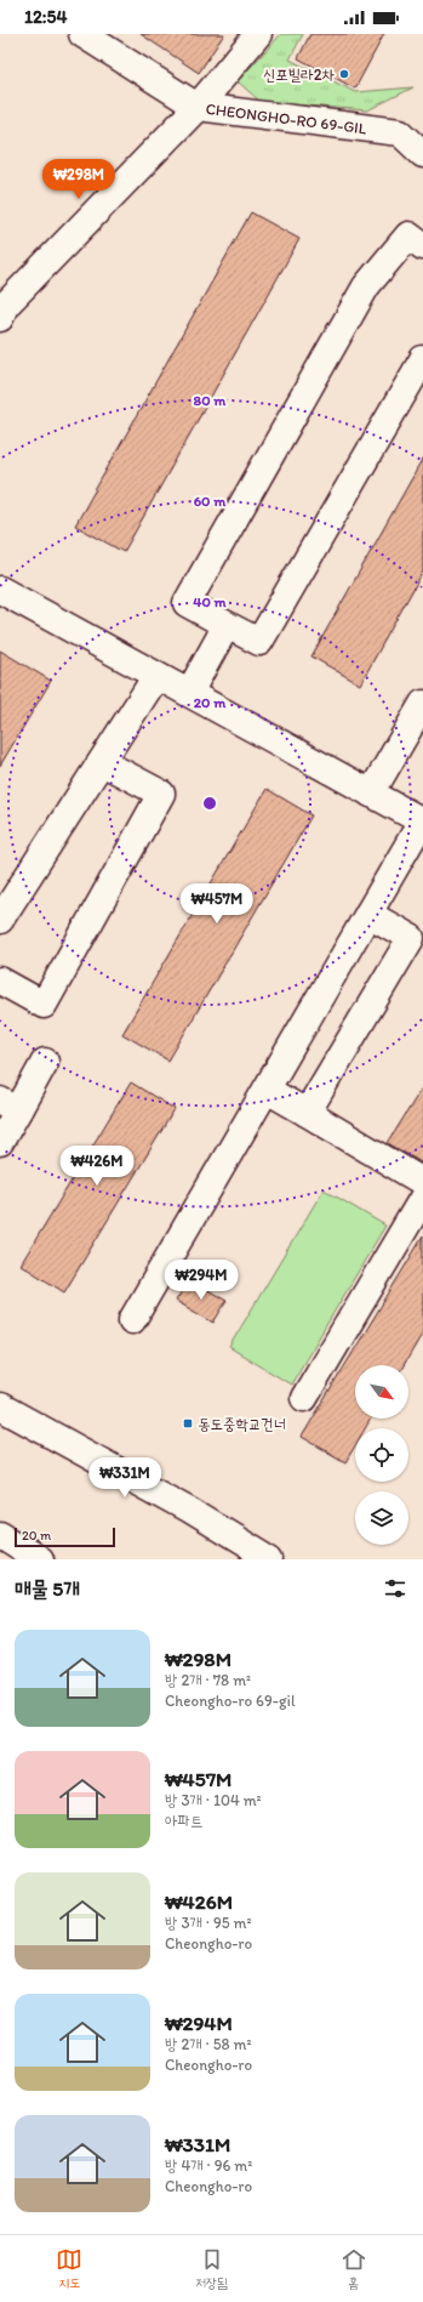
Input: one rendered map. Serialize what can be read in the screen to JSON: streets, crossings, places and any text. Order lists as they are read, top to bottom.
{
  "streets": {
    "street": ["CHEONGHO-RO 69-GIL"]
  },
  "places": {
    "other": ["신포빌라2차"],
    "transit": ["동도중학교건너"]
  },
  "scale_bar": "20 m",
  "north": "bottom right",
  "page": {
    "status": "12:54",
    "price": [
      "₩298M",
      "₩457M",
      "₩426M",
      "₩294M",
      "₩331M"
    ],
    "scale": "20 m",
    "heading": "매물 5개",
    "list": [
      {
        "name": "₩298M",
        "note": "방 2개 · 78 m² · Cheongho-ro 69-gil"
      },
      {
        "name": "₩457M",
        "note": "방 3개 · 104 m² · 아파트"
      },
      {
        "name": "₩426M",
        "note": "방 3개 · 95 m² · Cheongho-ro"
      },
      {
        "name": "₩294M",
        "note": "방 2개 · 58 m² · Cheongho-ro"
      },
      {
        "name": "₩331M",
        "note": "방 4개 · 96 m² · Cheongho-ro"
      }
    ],
    "tabs": ["지도", "저장됨", "홈"]
  },
  "rings": [
    "80 m",
    "60 m",
    "40 m",
    "20 m"
  ]
}
